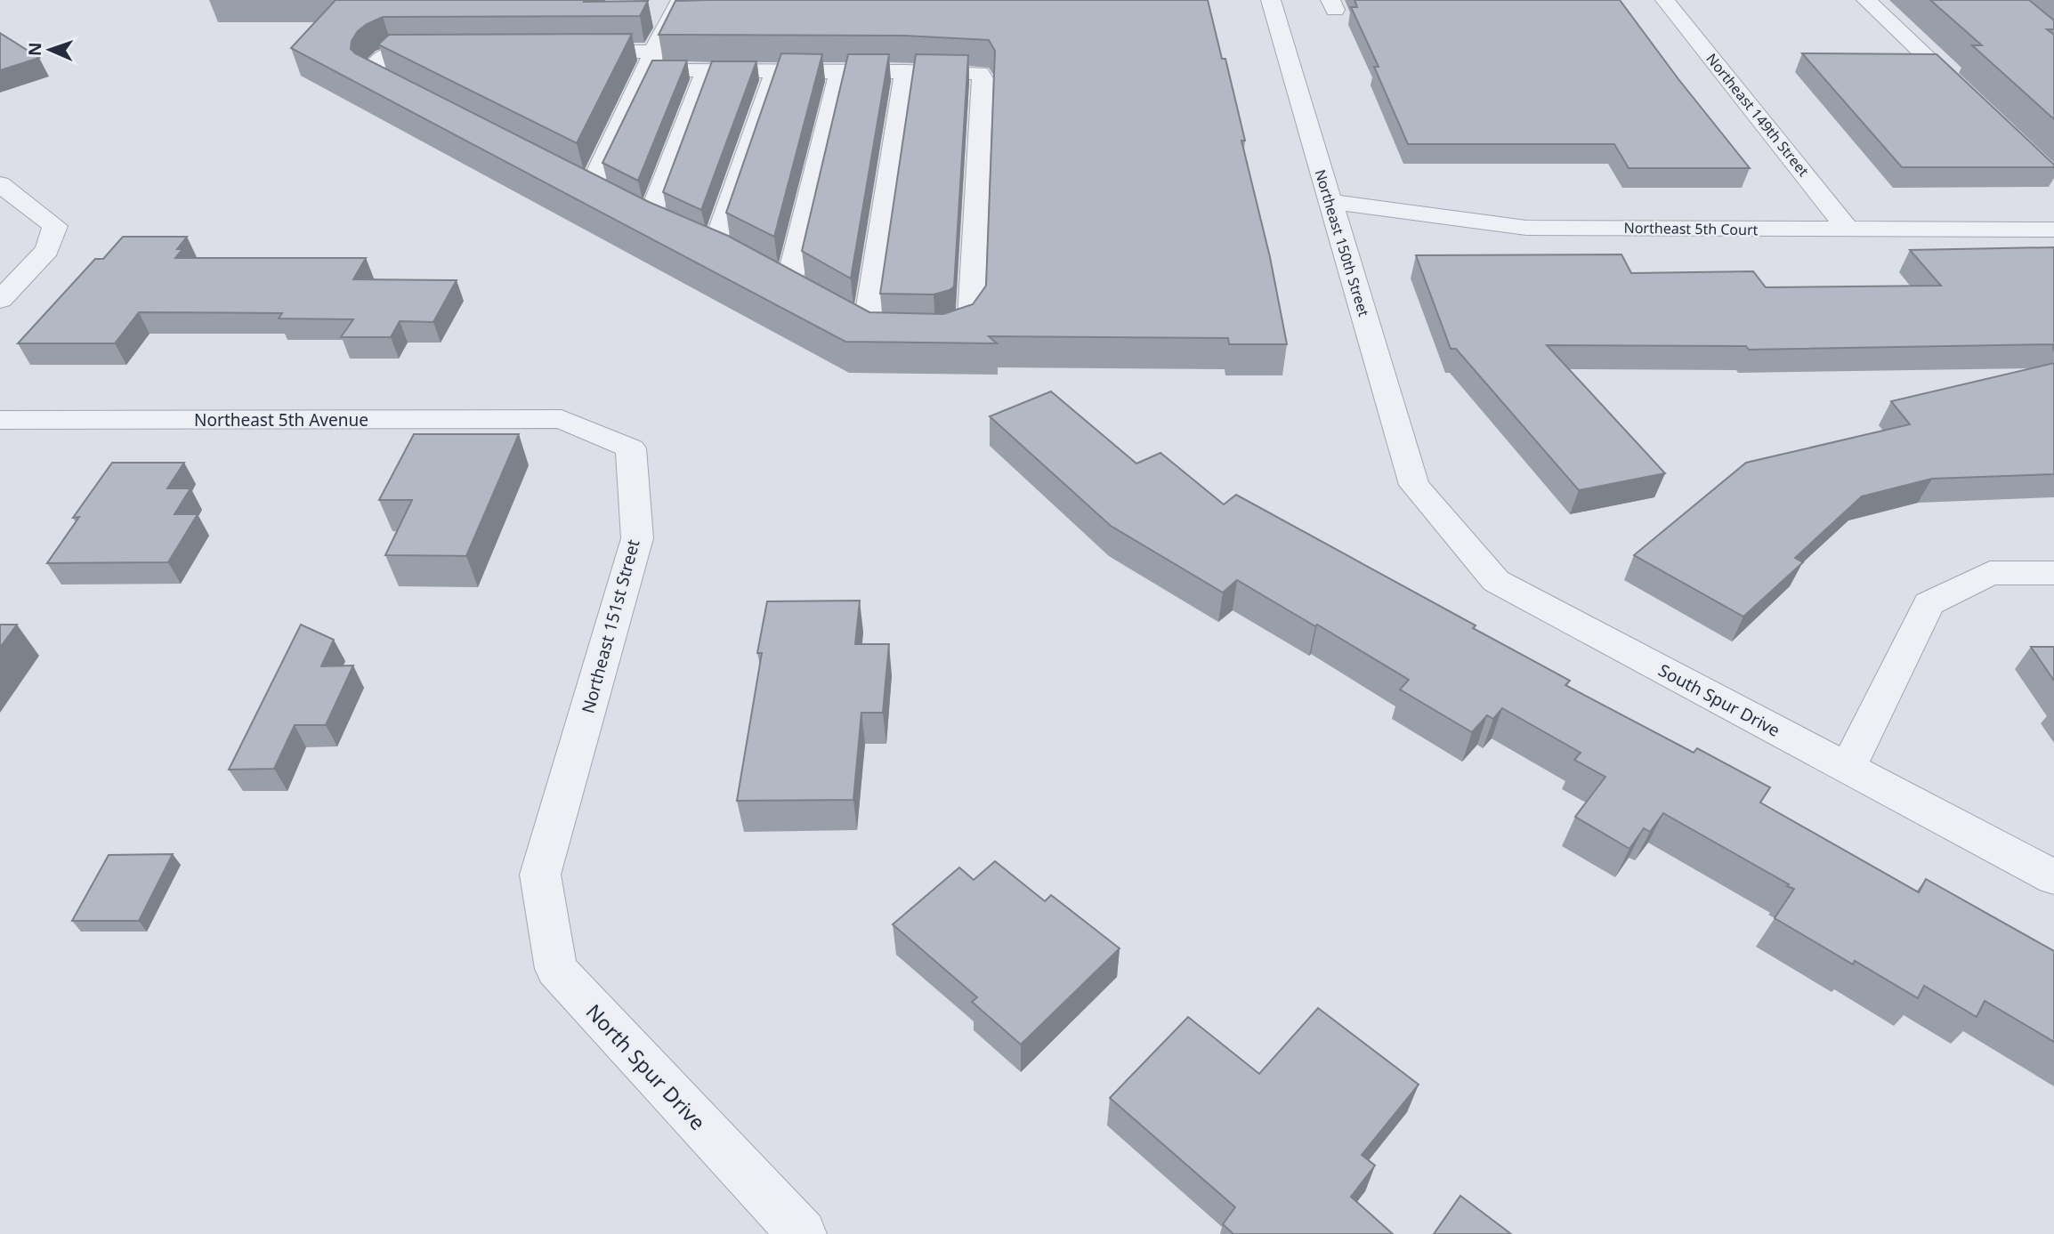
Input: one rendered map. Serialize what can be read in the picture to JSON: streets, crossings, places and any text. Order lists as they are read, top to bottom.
{
  "streets": {
    "street": [
      "Northeast 149th Street",
      "Northeast 5th Court",
      "Northeast 150th Street",
      "Northeast 5th Avenue",
      "Northeast 151st Street",
      "South Spur Drive",
      "North Spur Drive"
    ]
  },
  "crossings": [
    ["Northeast 149th Street", "Northeast 5th Court"],
    ["Northeast 5th Court", "Northeast 150th Street"],
    ["Northeast 150th Street", "South Spur Drive"],
    ["Northeast 5th Avenue", "Northeast 151st Street"],
    ["Northeast 151st Street", "North Spur Drive"]
  ],
  "north": "left"
}
